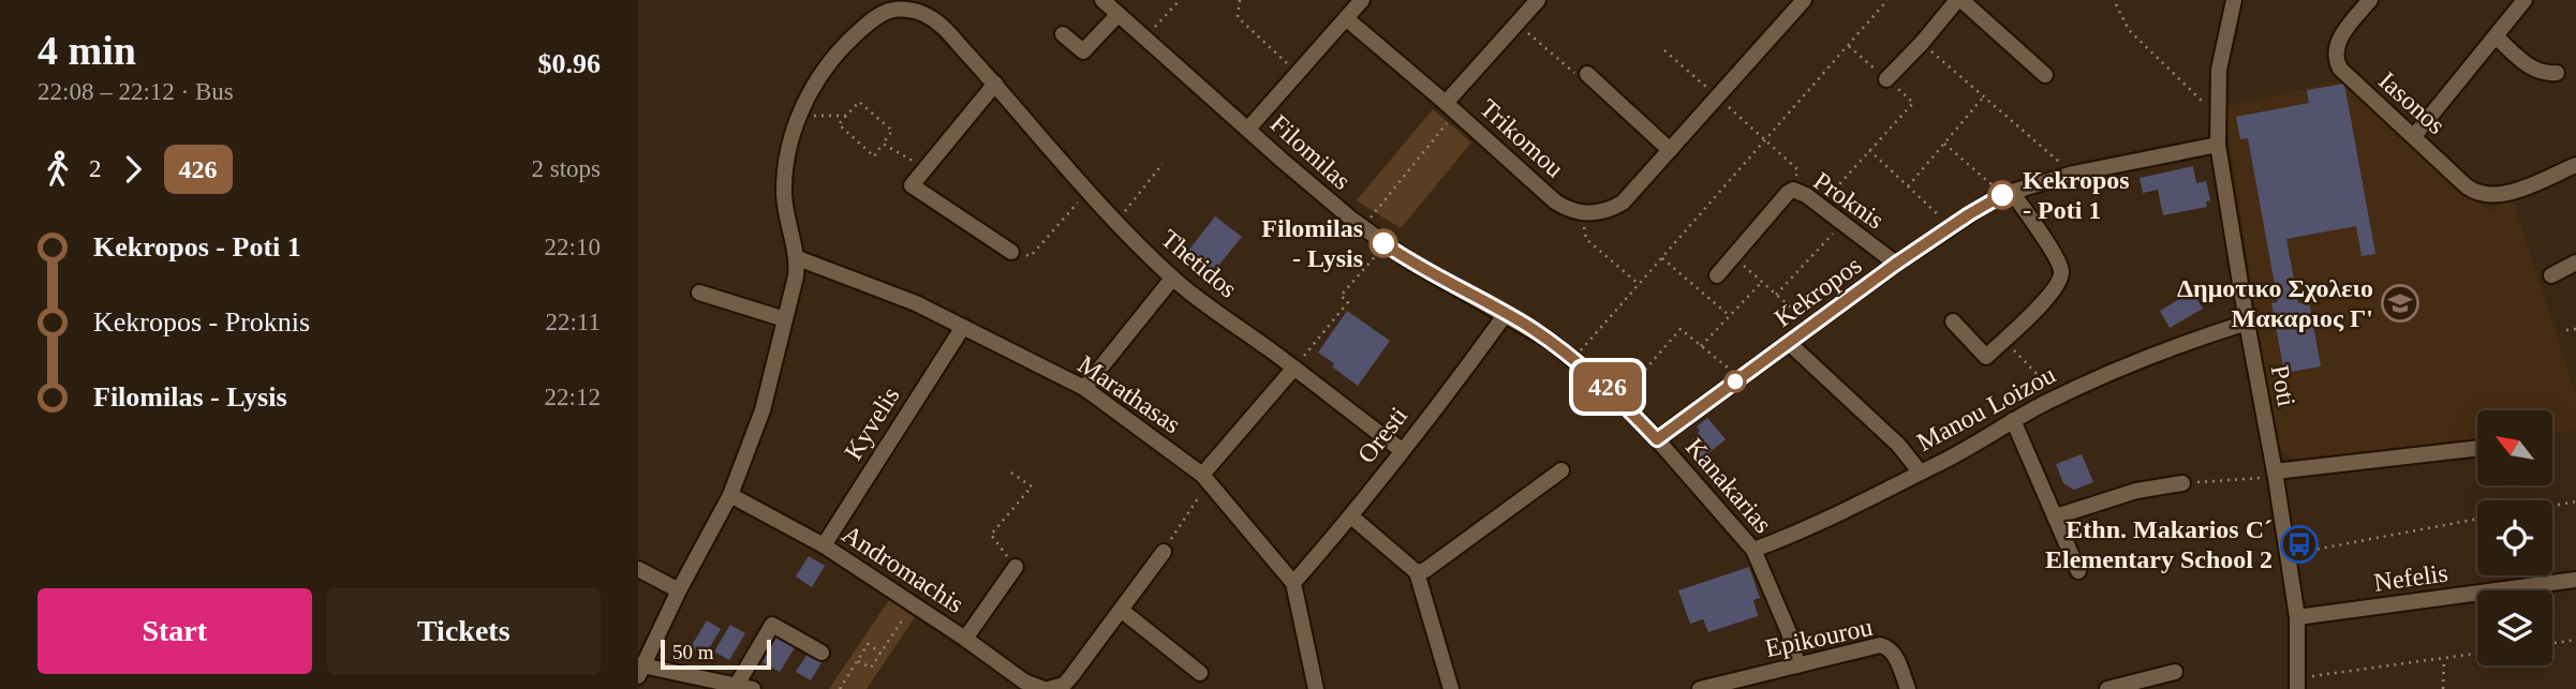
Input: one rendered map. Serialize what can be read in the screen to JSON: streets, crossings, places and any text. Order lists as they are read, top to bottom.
{
  "streets": {
    "street": [
      "Iasonos",
      "Trikomou",
      "Filomilas",
      "Proknis",
      "Thetidos",
      "Kekropos",
      "Poti",
      "Marathasas",
      "Manou Loizou",
      "Kyvelis",
      "Oresti",
      "Kanakarias",
      "Andromachis",
      "Nefelis",
      "Epikourou"
    ]
  },
  "crossings": [
    ["Filomilas", "Oresti"],
    ["Filomilas", "Kanakarias"],
    ["Proknis", "Kekropos"],
    ["Thetidos", "Marathasas"],
    ["Thetidos", "Oresti"],
    ["Kekropos", "Poti"],
    ["Kekropos", "Kanakarias"],
    ["Poti", "Manou Loizou"],
    ["Poti", "Nefelis"],
    ["Marathasas", "Kyvelis"],
    ["Marathasas", "Oresti"],
    ["Manou Loizou", "Kanakarias"],
    ["Kyvelis", "Andromachis"],
    ["Oresti", "Kanakarias"],
    ["Kanakarias", "Epikourou"]
  ],
  "places": {
    "other": ["Kekropos - Poti 1", "Filomilas - Lysis"],
    "school or university": ["Δημοτικο Σχολειο Μακαριος Γ'"],
    "bus stop": ["Ethn. Makarios C´ Elementary School 2"]
  },
  "lines": ["bus line 426"],
  "scale_bar": "50 m",
  "north": "top left",
  "page": {
    "heading": ["4 min", "22:08 – 22:12 · Bus", "$0.96"],
    "on_map": "426",
    "legs": ["2", "426", "2 stops"],
    "list": [
      {
        "name": "Kekropos - Poti 1",
        "value": "22:10"
      },
      {
        "name": "Kekropos - Proknis",
        "value": "22:11"
      },
      {
        "name": "Filomilas - Lysis",
        "value": "22:12"
      }
    ],
    "buttons": ["Start", "Tickets"],
    "scale": "50 m"
  }
}
